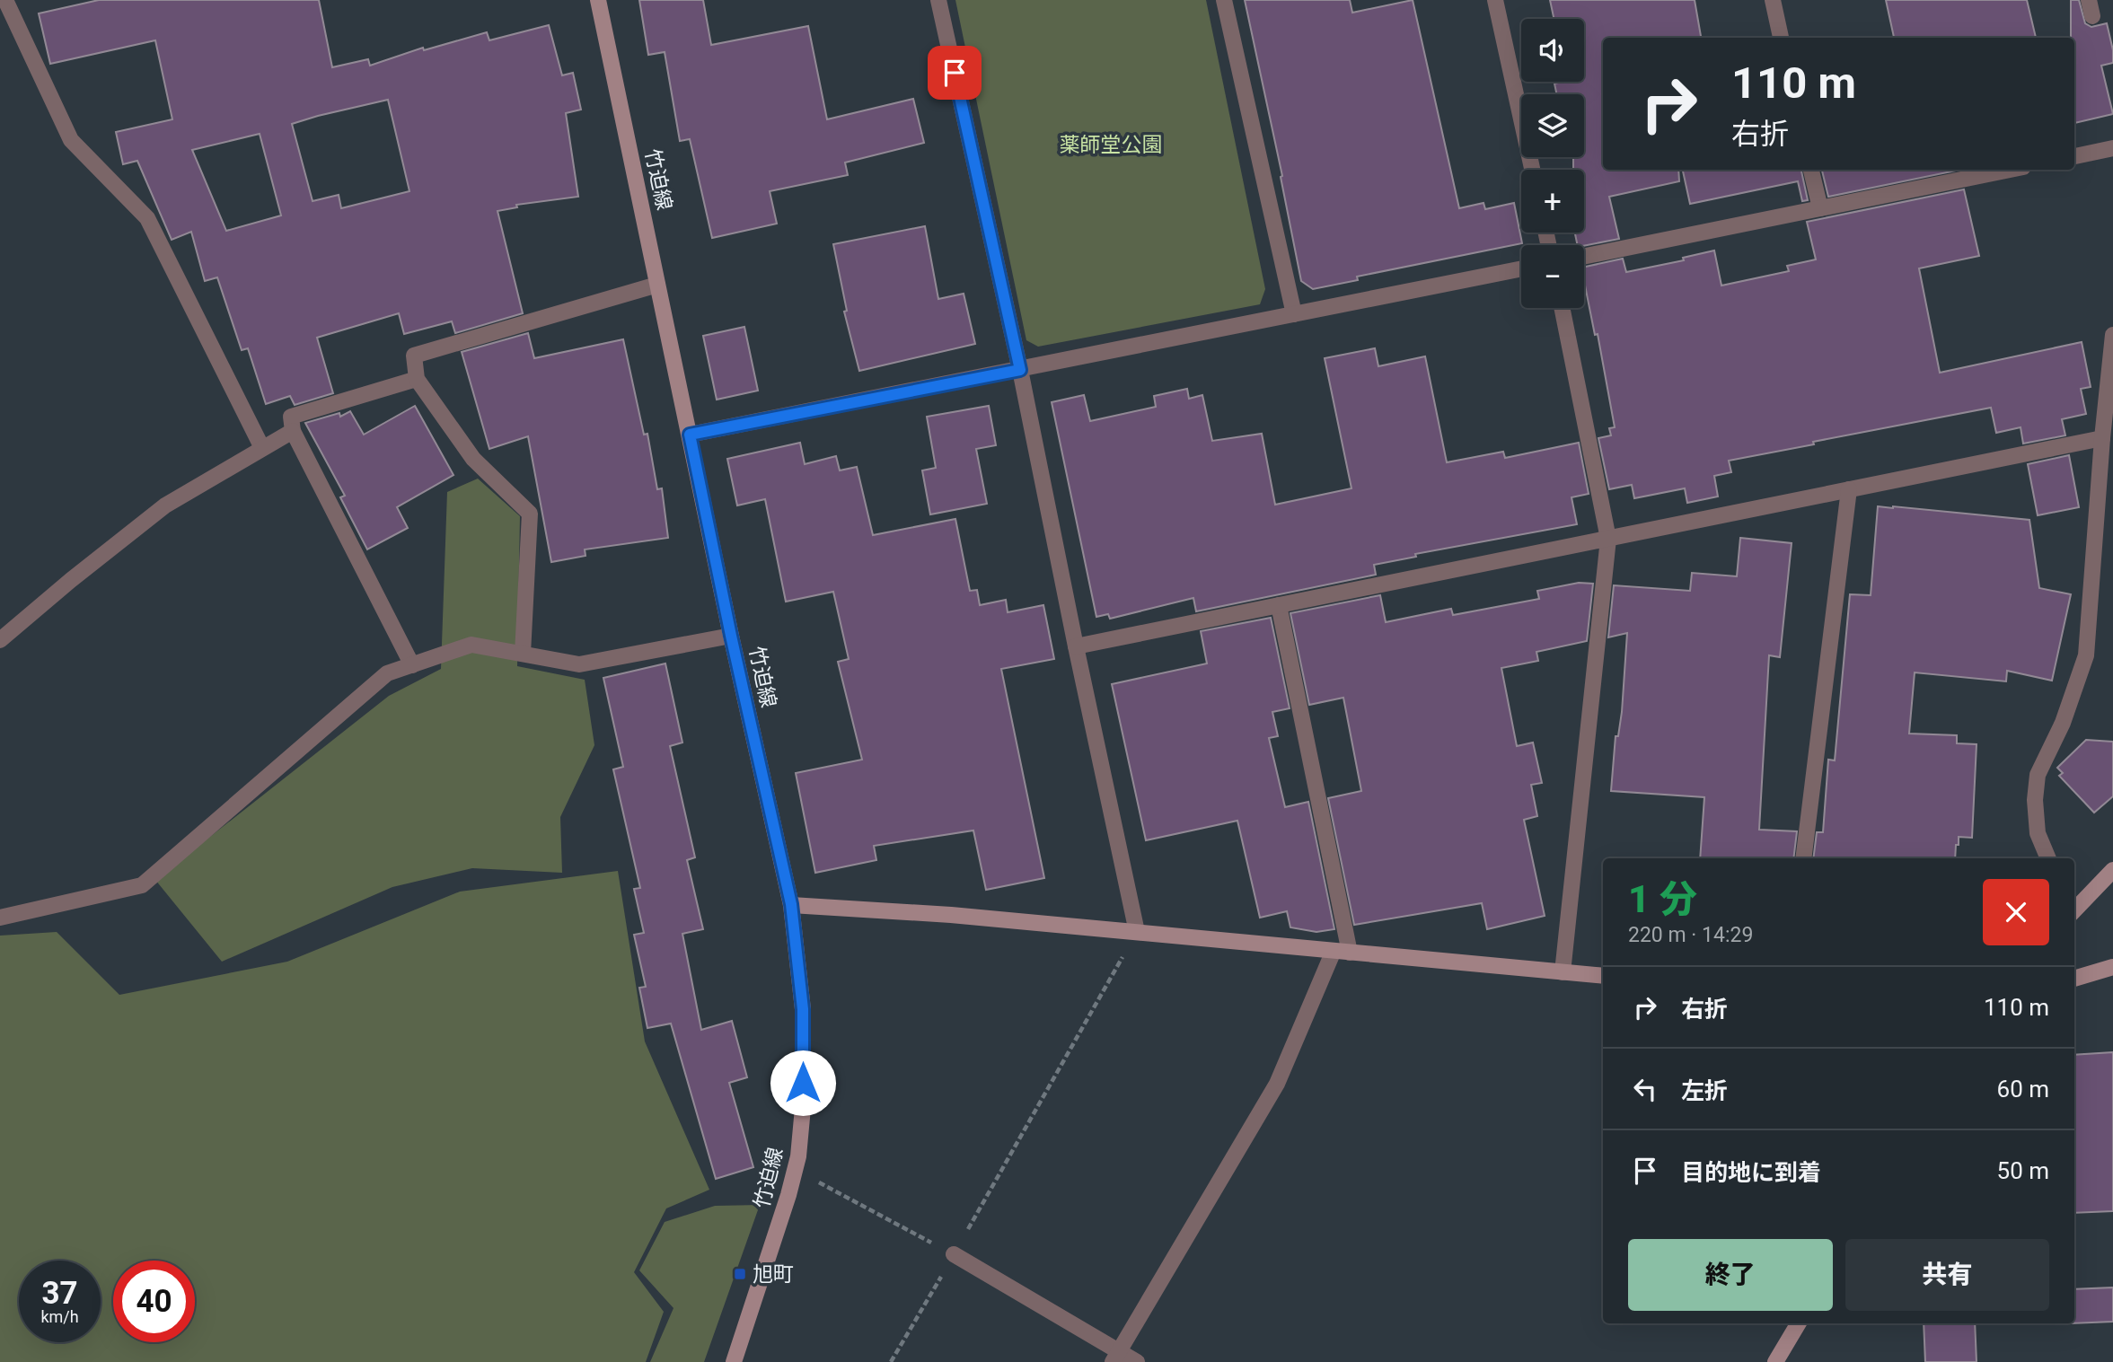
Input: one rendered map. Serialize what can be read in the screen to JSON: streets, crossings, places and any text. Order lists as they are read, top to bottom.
{
  "streets": {
    "street": ["竹迫線"]
  },
  "parks": ["薬師堂公園"],
  "places": {
    "transit": ["旭町"]
  },
  "page": {
    "map_buttons": ["+", "−"],
    "turn": ["110 m", "右折"],
    "heading": ["1 分", "220 m · 14:29"],
    "list": [
      {
        "name": "右折",
        "value": "110 m"
      },
      {
        "name": "左折",
        "value": "60 m"
      },
      {
        "name": "目的地に到着",
        "value": "50 m"
      }
    ],
    "buttons": ["終了", "共有"],
    "speed": "37 km/h",
    "limit": "40"
  }
}
